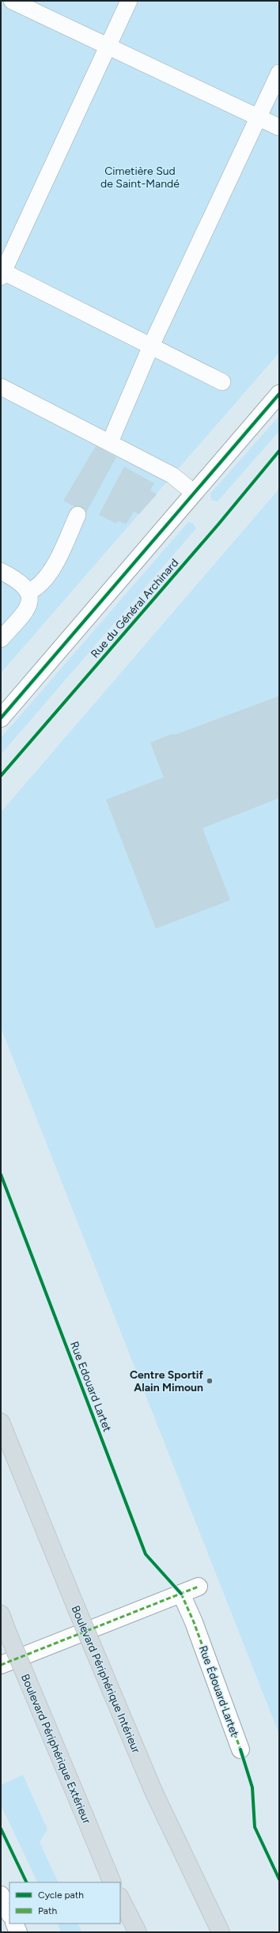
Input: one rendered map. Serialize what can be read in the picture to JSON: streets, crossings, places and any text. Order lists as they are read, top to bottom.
{
  "streets": {
    "highway": ["Boulevard Périphérique Intérieur", "Boulevard Périphérique Extérieur"],
    "street": ["Rue Édouard Lartet"],
    "cycle path": ["Rue du Général Archinard", "Rue Edouard Lartet"]
  },
  "parks": ["Cimetière Sud de Saint-Mandé"],
  "places": ["Centre Sportif Alain Mimoun"],
  "legend": ["Cycle path", "Path"]
}
